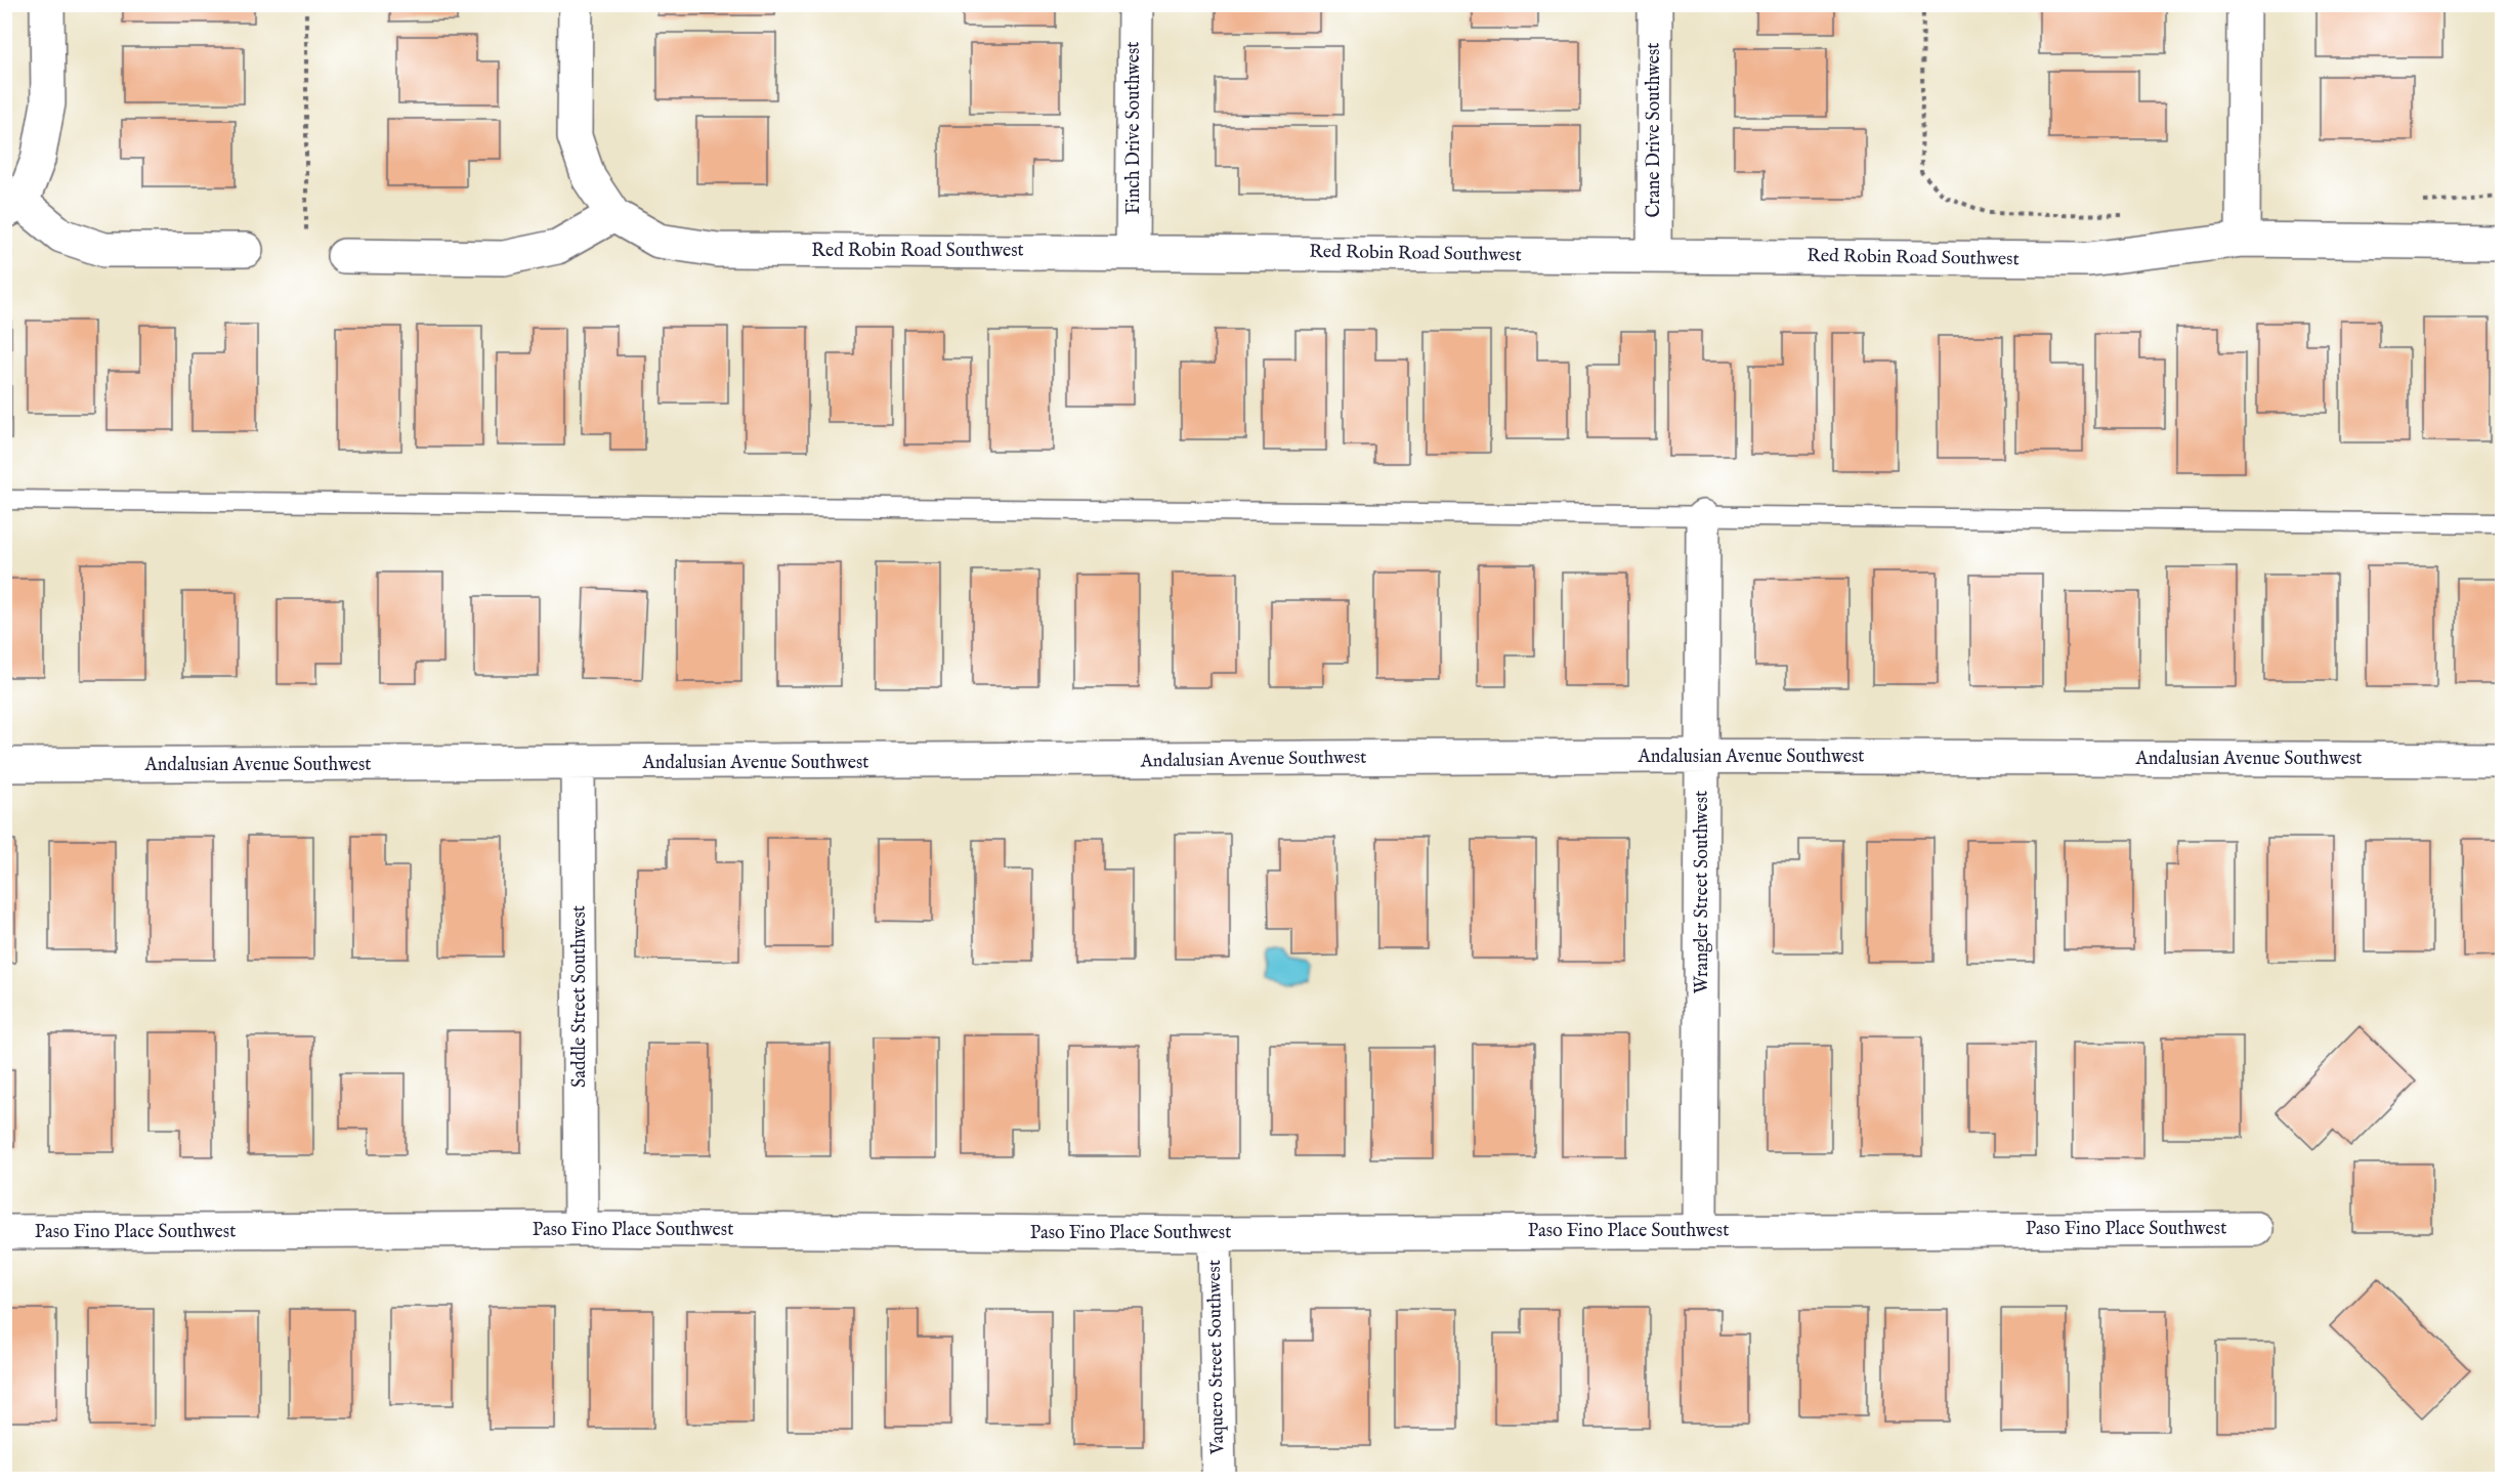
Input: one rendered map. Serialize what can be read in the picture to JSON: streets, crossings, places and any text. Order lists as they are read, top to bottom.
{
  "streets": {
    "street": [
      "Finch Drive Southwest",
      "Crane Drive Southwest",
      "Red Robin Road Southwest",
      "Andalusian Avenue Southwest",
      "Wrangler Street Southwest",
      "Saddle Street Southwest",
      "Paso Fino Place Southwest",
      "Vaquero Street Southwest"
    ]
  },
  "crossings": [
    ["Finch Drive Southwest", "Red Robin Road Southwest"],
    ["Crane Drive Southwest", "Red Robin Road Southwest"],
    ["Andalusian Avenue Southwest", "Wrangler Street Southwest"],
    ["Andalusian Avenue Southwest", "Saddle Street Southwest"],
    ["Wrangler Street Southwest", "Paso Fino Place Southwest"],
    ["Saddle Street Southwest", "Paso Fino Place Southwest"],
    ["Paso Fino Place Southwest", "Vaquero Street Southwest"]
  ]
}
